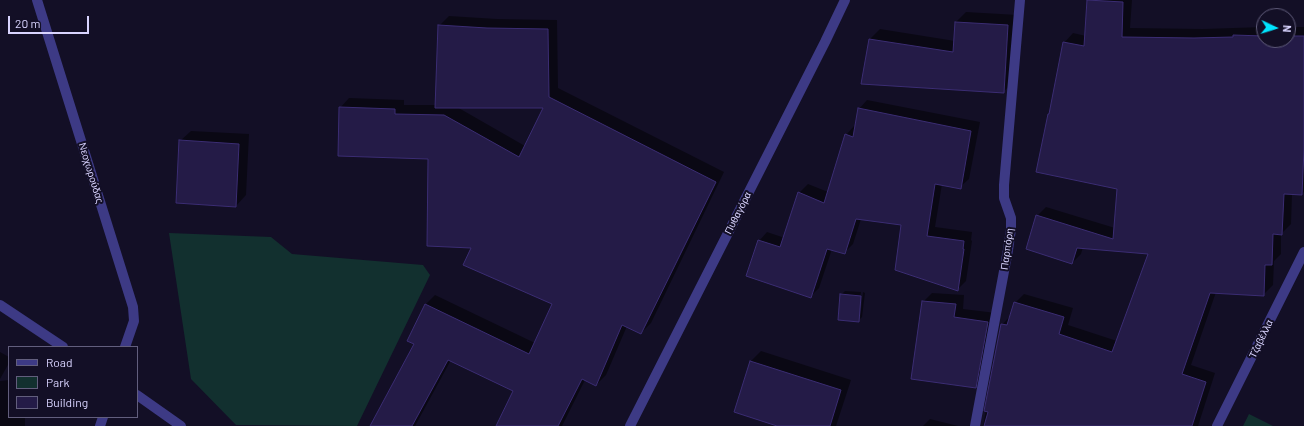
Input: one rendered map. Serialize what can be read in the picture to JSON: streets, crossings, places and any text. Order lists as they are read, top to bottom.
{
  "streets": {
    "street": [
      "Νεοχωρούδας",
      "Πυθαγόρα",
      "Παρπόρη",
      "Τζαβέλλα"
    ]
  },
  "legend": ["Road", "Park", "Building"],
  "scale_bar": "20 m",
  "north": "right"
}
